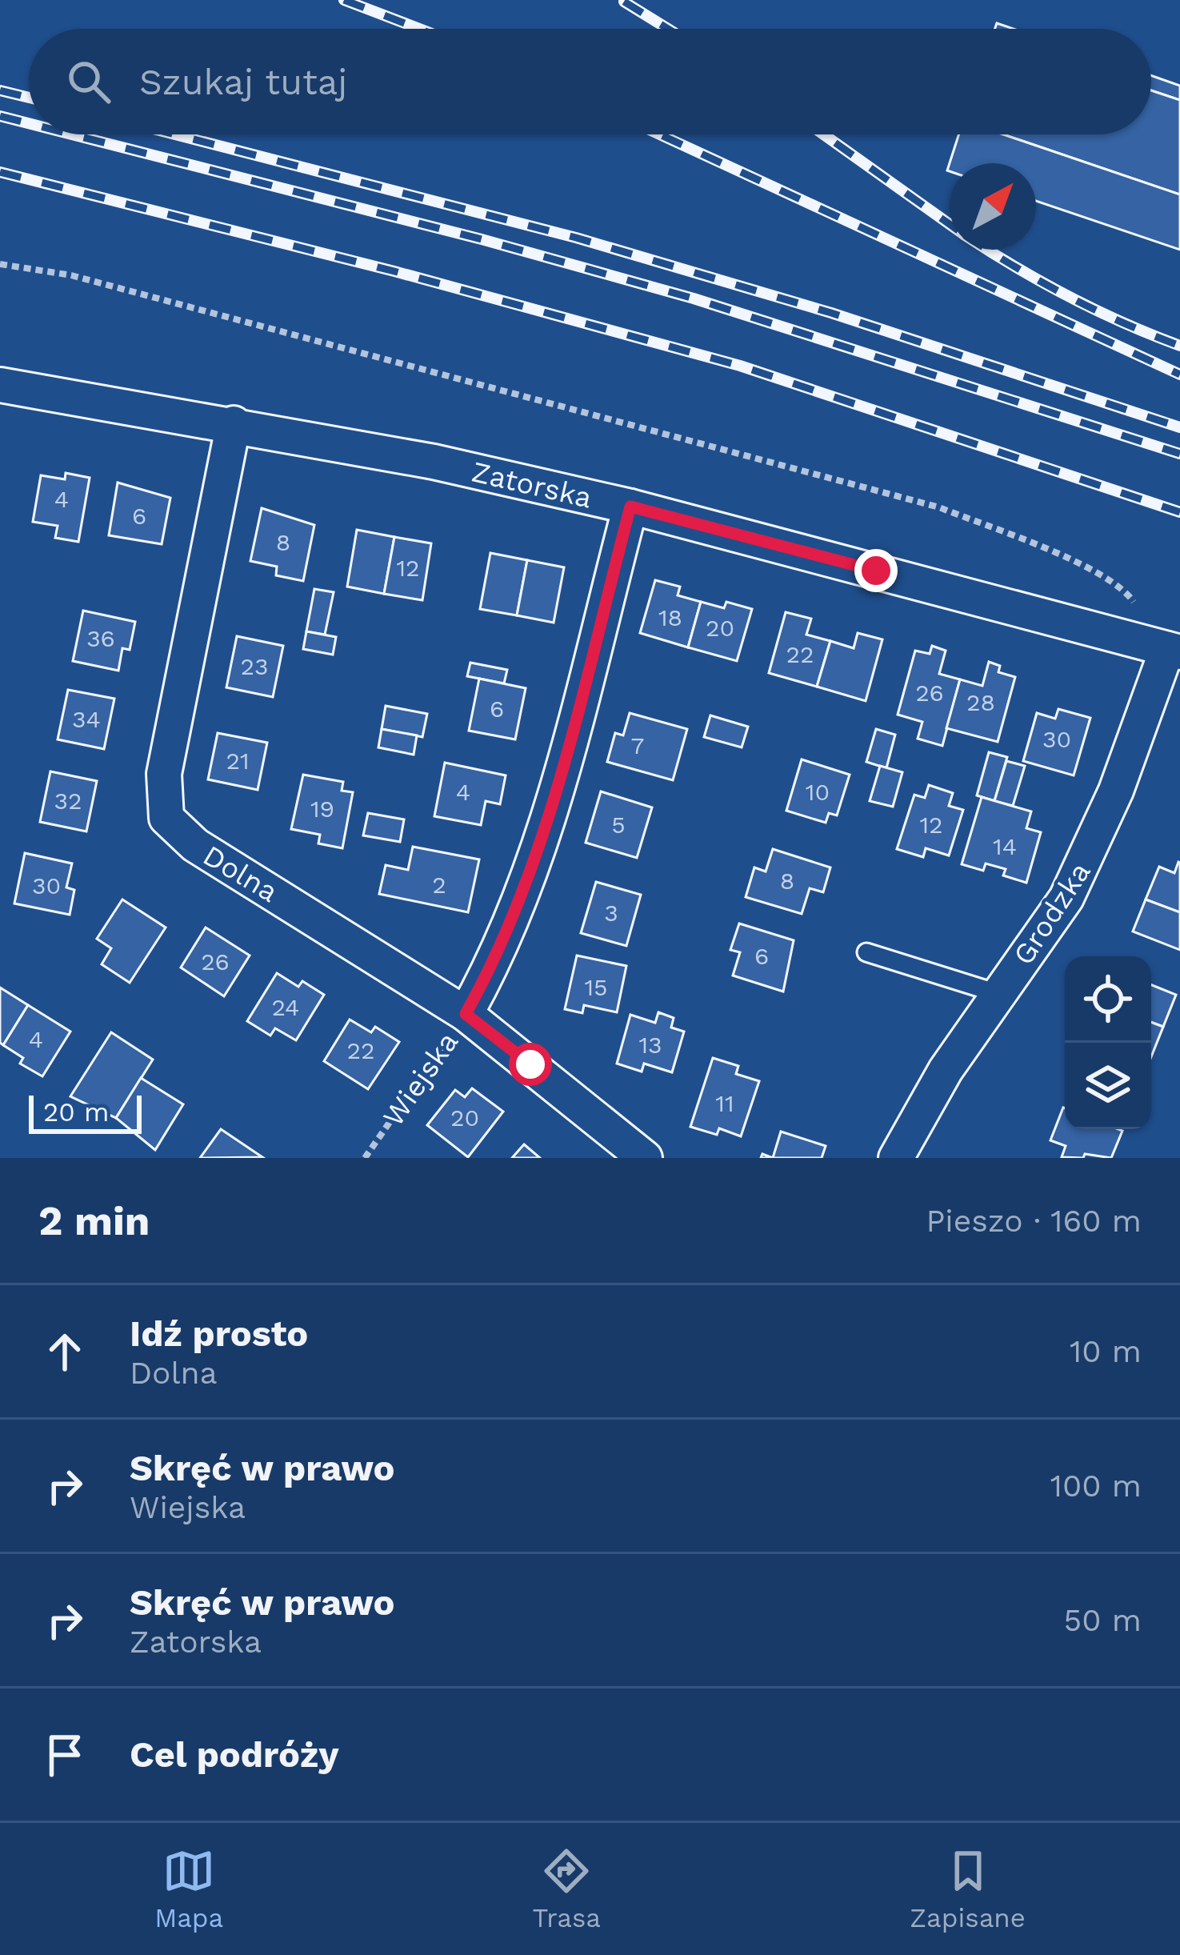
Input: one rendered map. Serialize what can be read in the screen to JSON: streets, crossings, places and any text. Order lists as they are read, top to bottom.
{
  "streets": {
    "street": [
      "Zatorska",
      "Dolna",
      "Grodzka",
      "Wiejska"
    ]
  },
  "crossings": [
    ["Zatorska", "Dolna"],
    ["Zatorska", "Grodzka"],
    ["Zatorska", "Wiejska"],
    ["Dolna", "Wiejska"]
  ],
  "house_numbers": [
    "4",
    "6",
    "8",
    "12",
    "18",
    "20",
    "36",
    "22",
    "23",
    "26",
    "28",
    "6",
    "34",
    "30",
    "7",
    "21",
    "4",
    "10",
    "32",
    "19",
    "5",
    "12",
    "14",
    "8",
    "2",
    "30",
    "3",
    "6",
    "26",
    "15",
    "24",
    "4",
    "13",
    "22",
    "11",
    "20"
  ],
  "scale_bar": "20 m",
  "north": "top right",
  "page": {
    "search": "Szukaj tutaj",
    "scale": "20 m",
    "heading": ["2 min", "Pieszo · 160 m"],
    "list": [
      ["Idź prosto", "Dolna", "10 m"],
      ["Skręć w prawo", "Wiejska", "100 m"],
      ["Skręć w prawo", "Zatorska", "50 m"],
      "Cel podróży"
    ],
    "nav": ["Mapa", "Trasa", "Zapisane"]
  }
}
